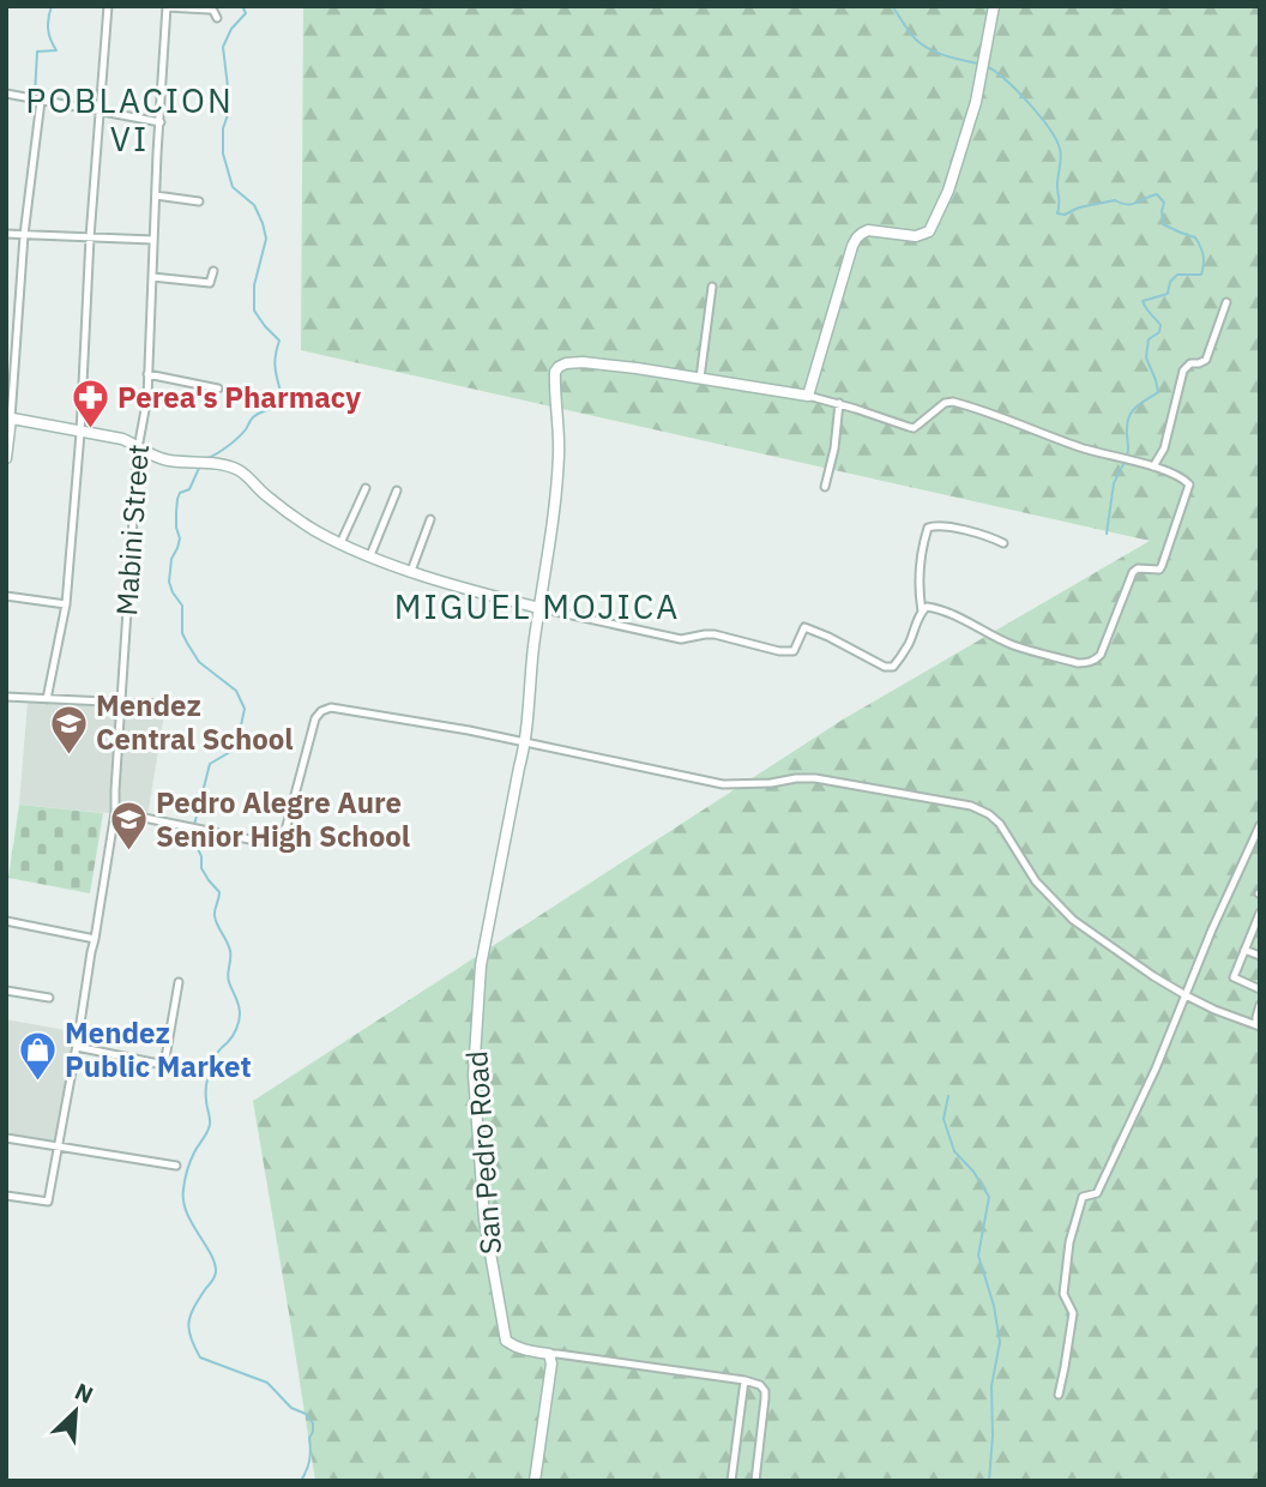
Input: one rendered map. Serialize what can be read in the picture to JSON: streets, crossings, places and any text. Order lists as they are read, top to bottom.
{
  "streets": {
    "street": ["Mabini Street", "San Pedro Road"]
  },
  "districts": ["POBLACION VI", "MIGUEL MOJICA"],
  "places": {
    "pharmacy": ["Perea's Pharmacy"],
    "school or university": ["Mendez Central School", "Pedro Alegre Aure Senior High School"],
    "shop": ["Mendez Public Market"]
  },
  "north": "top right"
}
